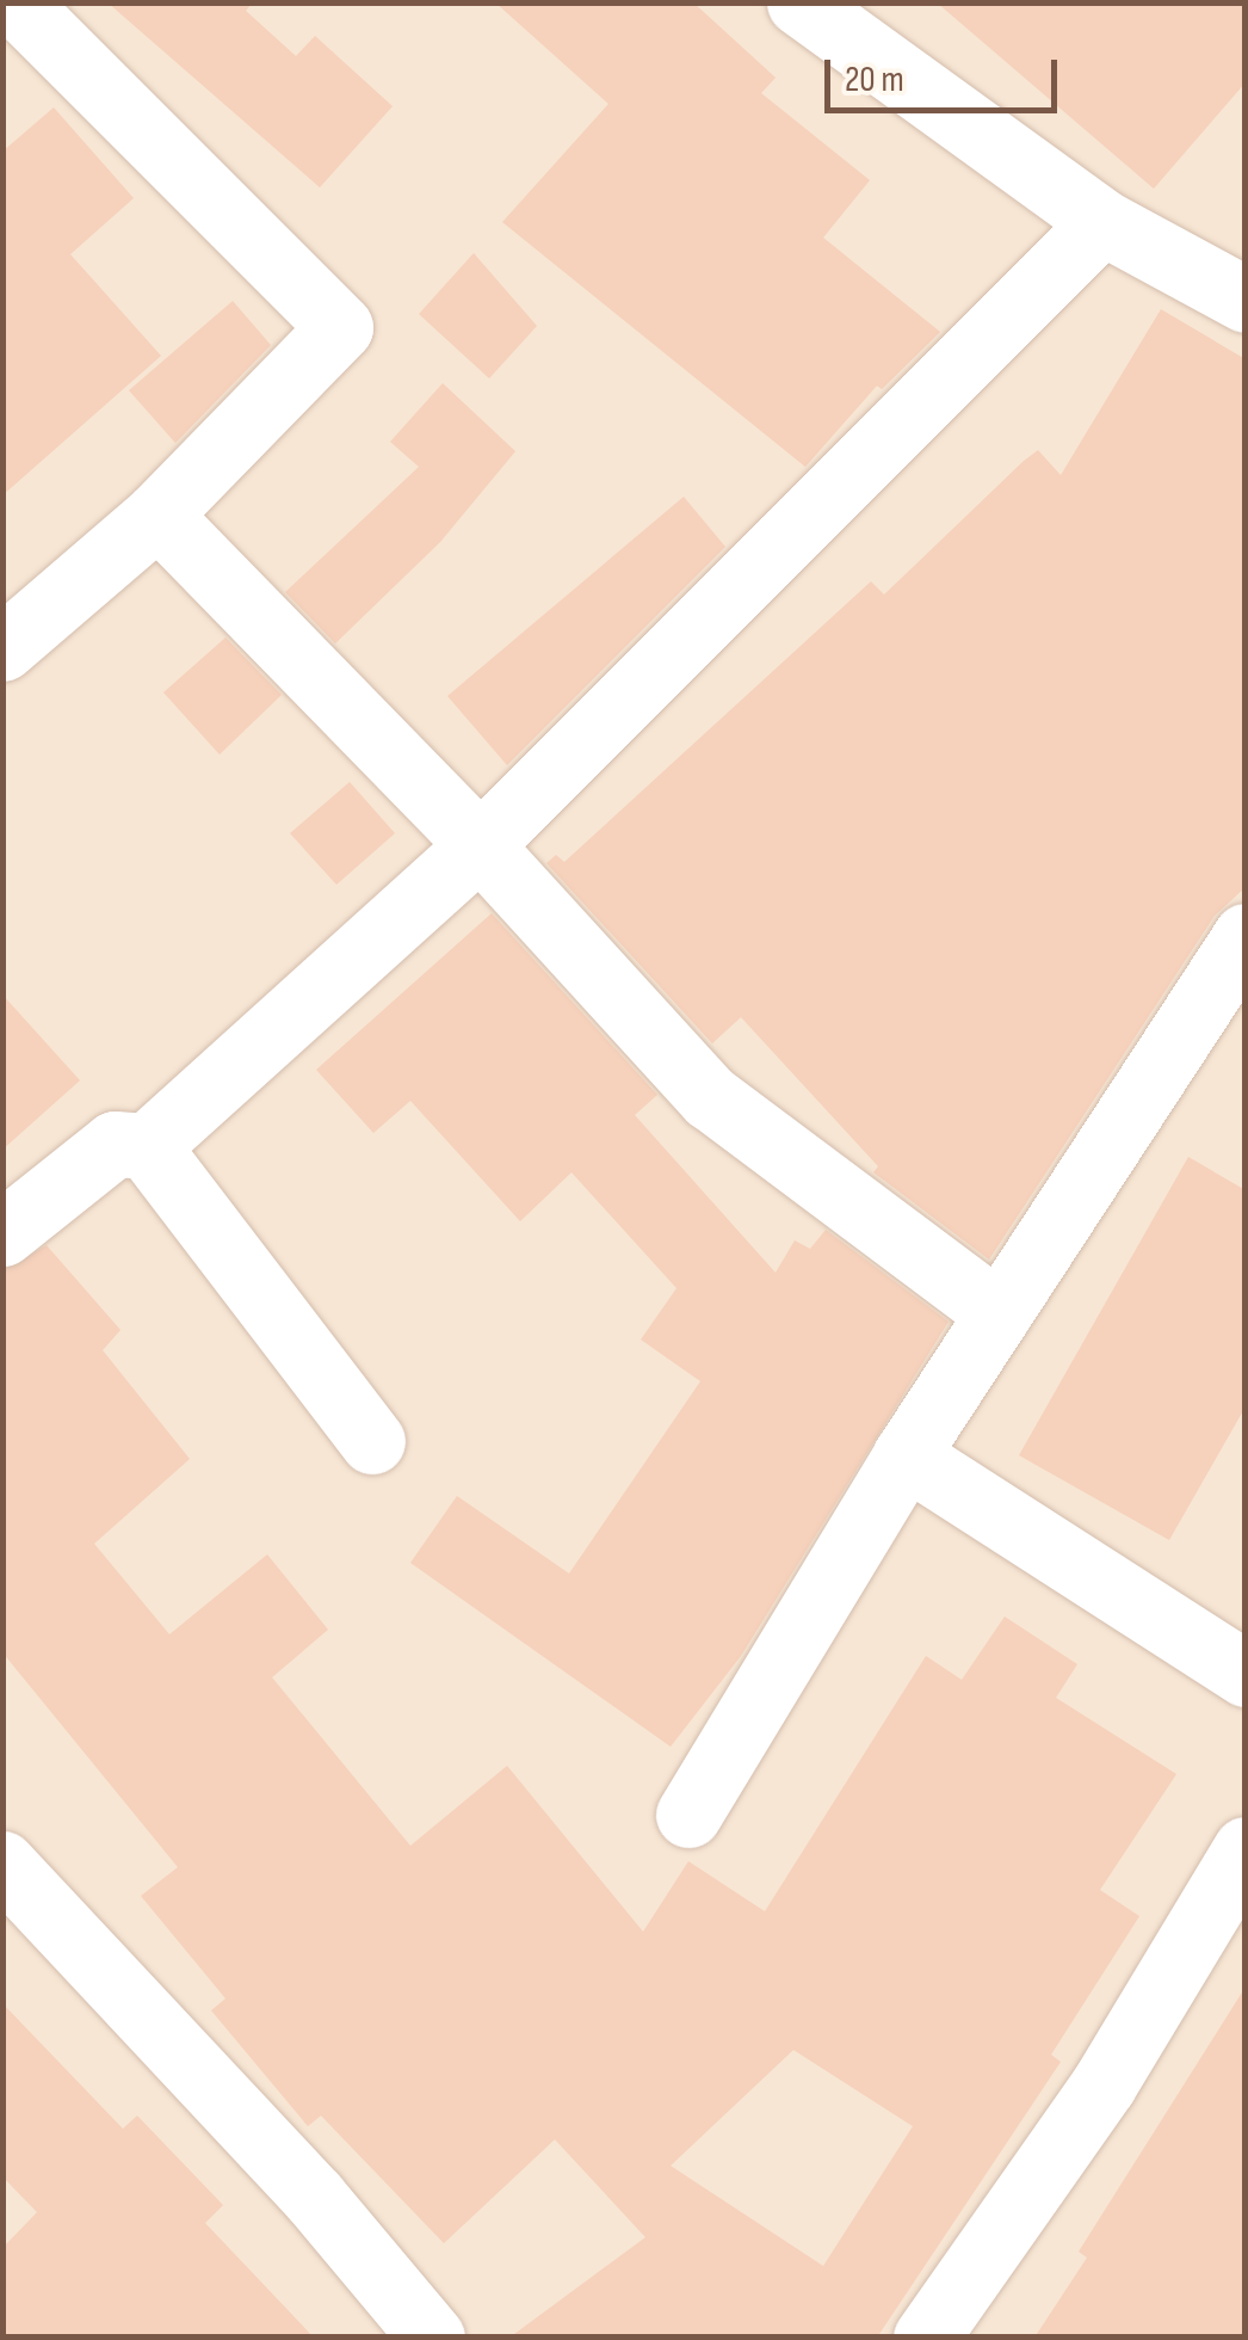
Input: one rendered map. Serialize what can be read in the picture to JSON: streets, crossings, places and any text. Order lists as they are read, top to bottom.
{
  "scale_bar": "20 m"
}
